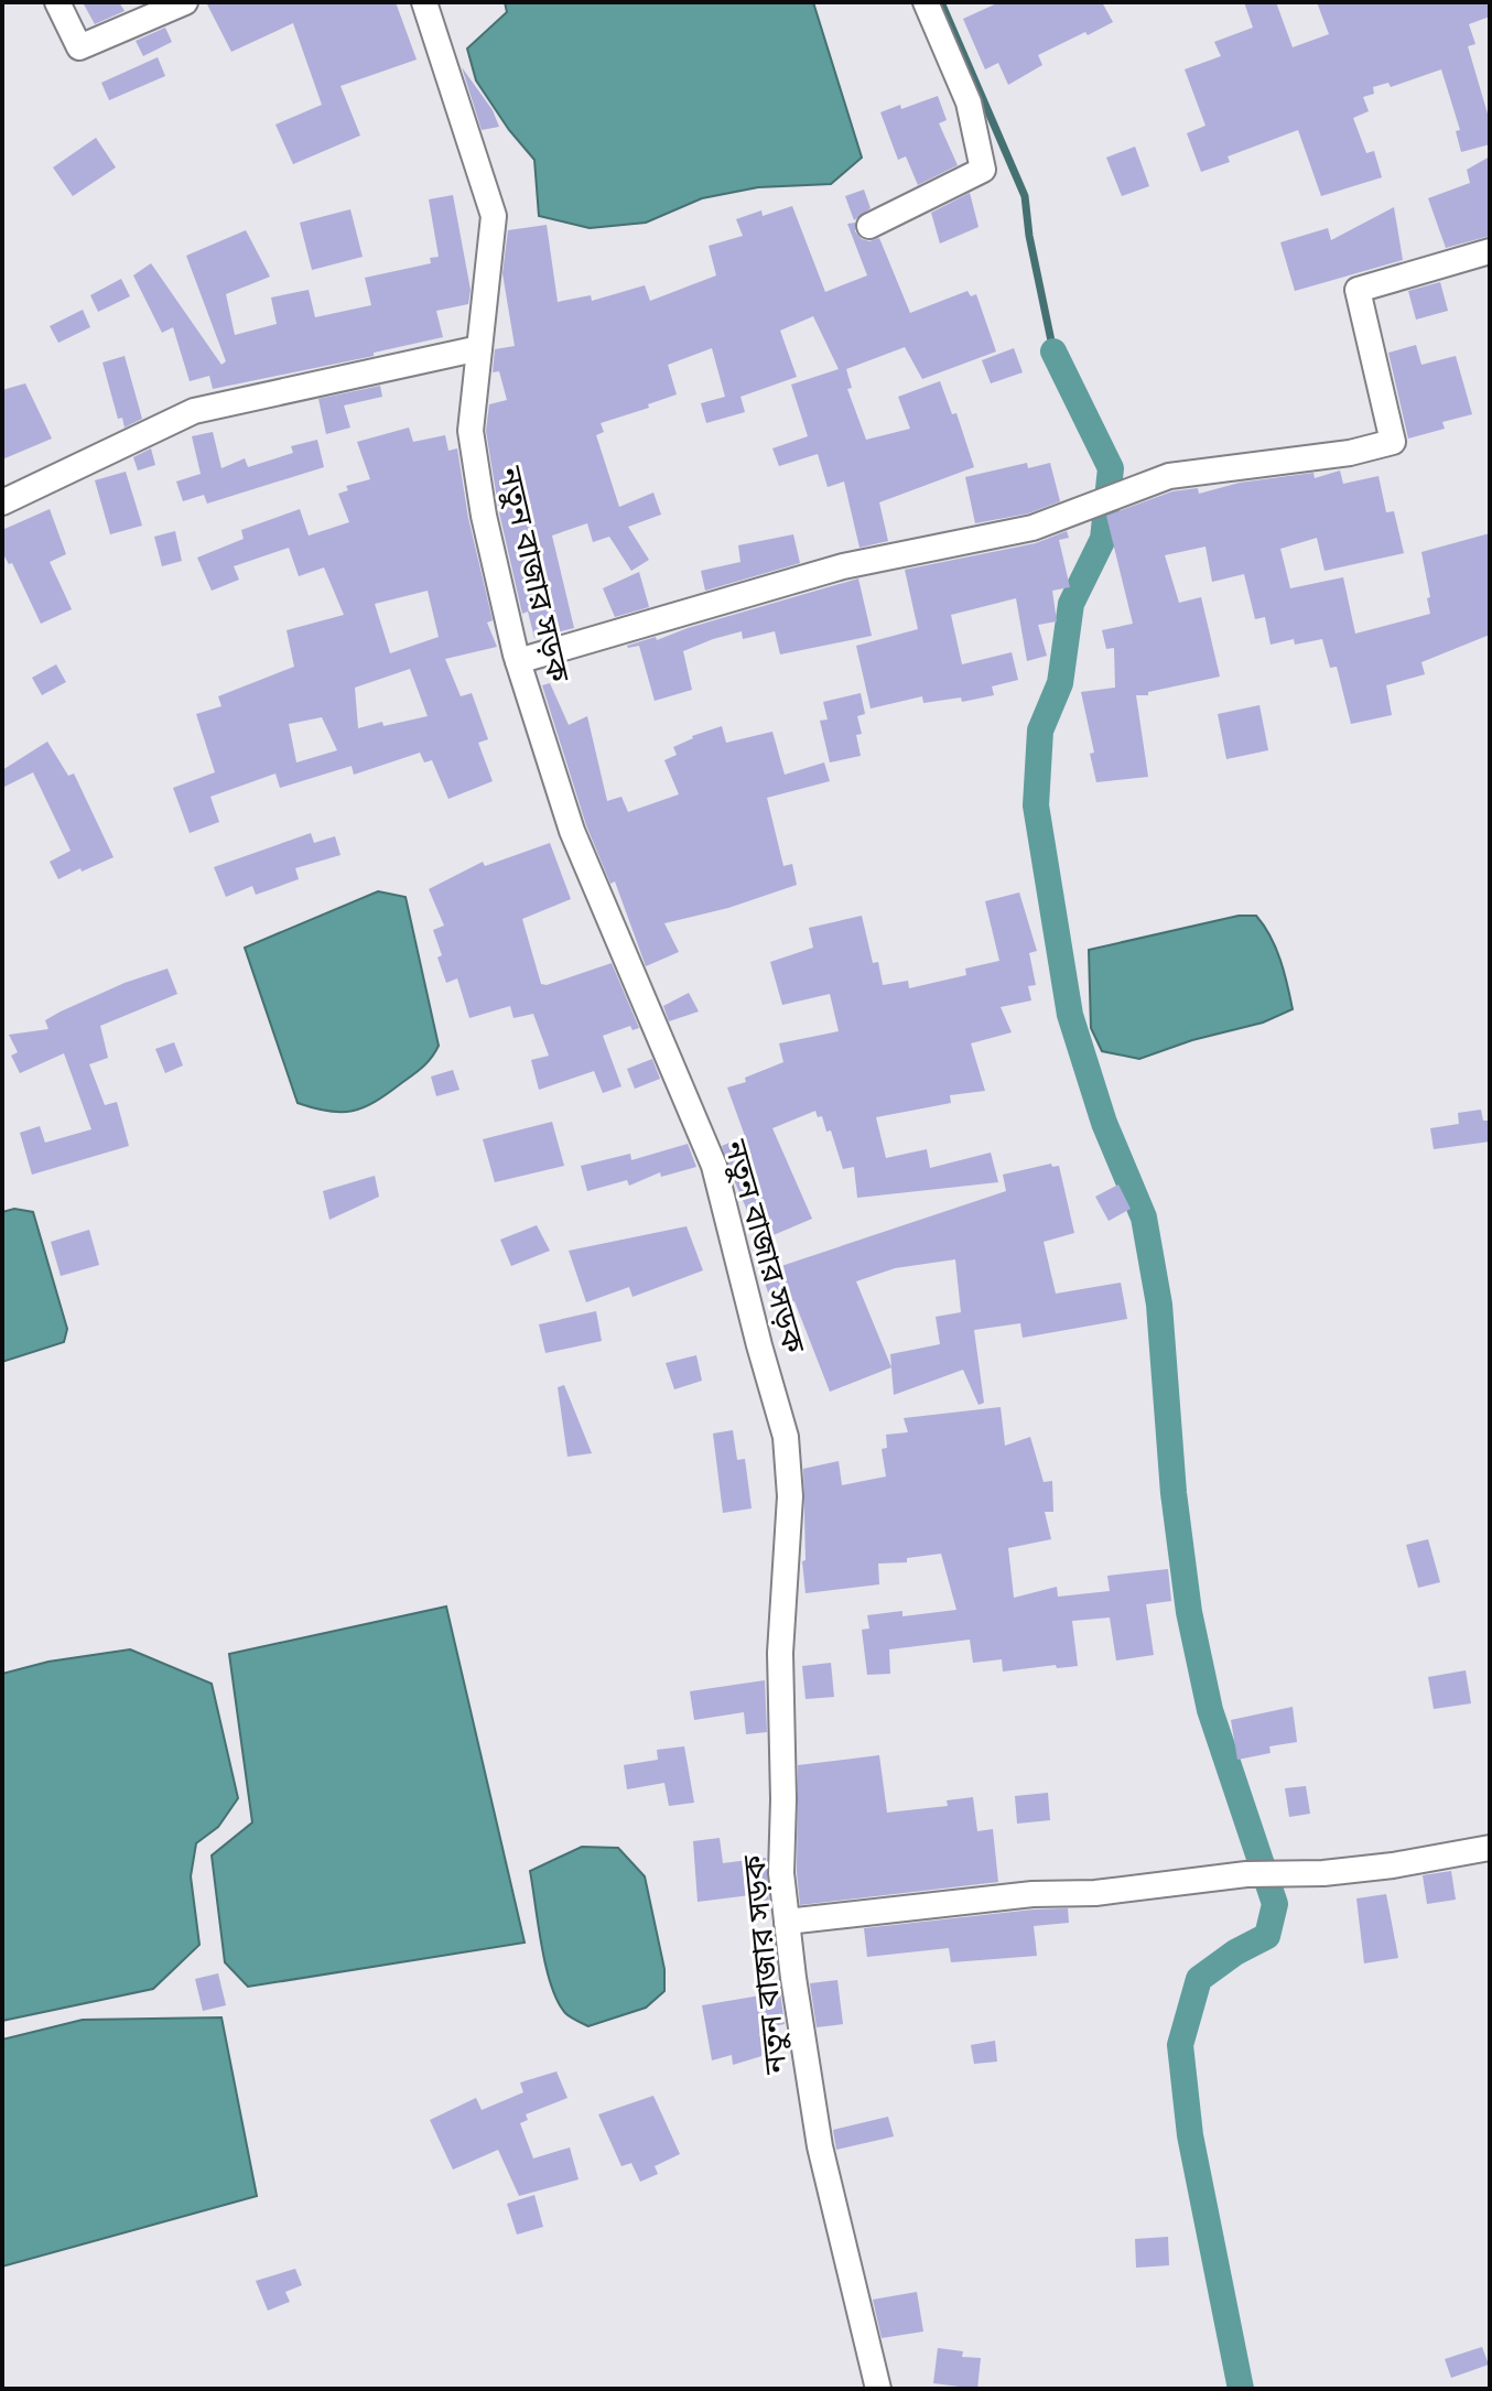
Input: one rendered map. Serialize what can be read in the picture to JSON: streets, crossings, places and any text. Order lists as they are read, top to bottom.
{
  "streets": {
    "street": ["নতুন বাজার সড়ক"]
  }
}
